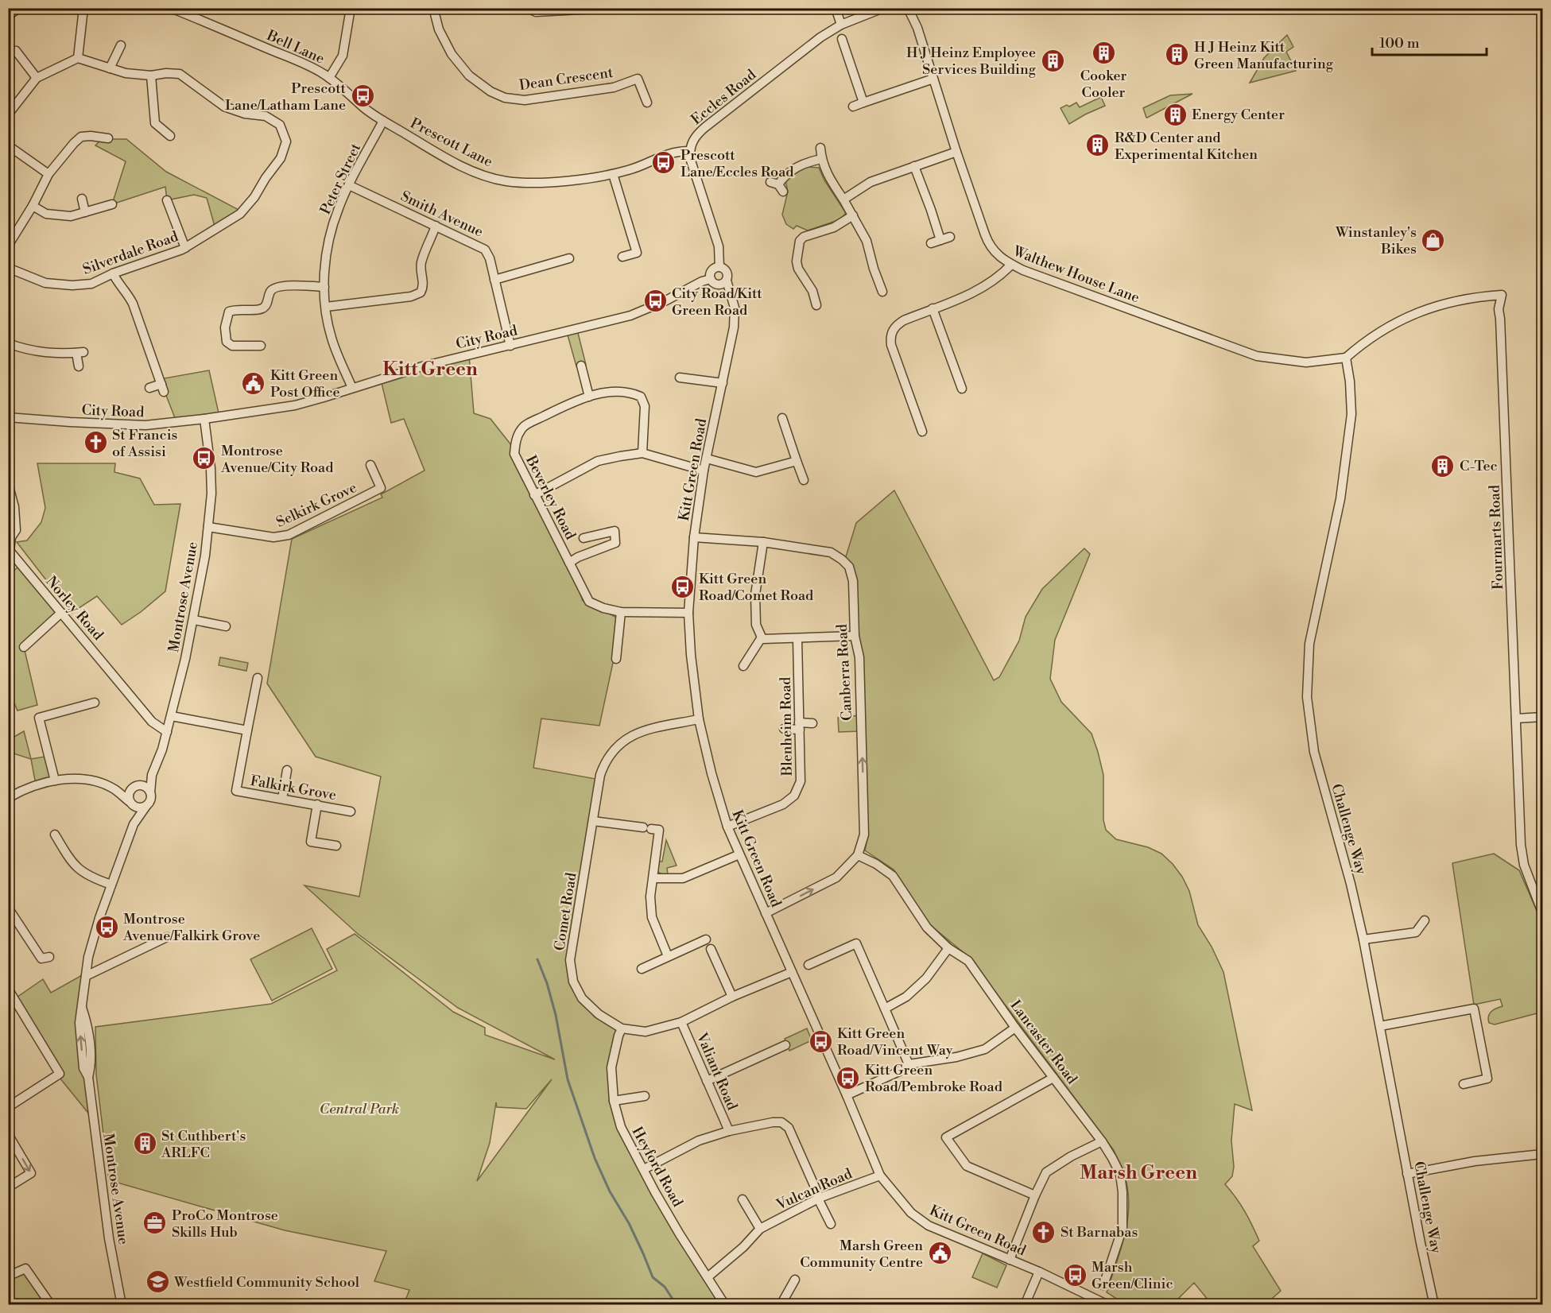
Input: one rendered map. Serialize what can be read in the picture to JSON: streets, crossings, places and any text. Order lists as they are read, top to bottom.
{
  "streets": {
    "street": [
      "Bell Lane",
      "Dean Crescent",
      "Eccles Road",
      "Prescott Lane",
      "Peter Street",
      "Smith Avenue",
      "Silverdale Road",
      "Walthew House Lane",
      "City Road",
      "Kitt Green Road",
      "Beverley Road",
      "Selkirk Grove",
      "Fourmarts Road",
      "Montrose Avenue",
      "Norley Road",
      "Canberra Road",
      "Blenheim Road",
      "Falkirk Grove",
      "Challenge Way",
      "Comet Road",
      "Lancaster Road",
      "Valiant Road",
      "Heyford Road",
      "Vulcan Road"
    ]
  },
  "crossings": [
    ["Bell Lane", "Prescott Lane"],
    ["Eccles Road", "Prescott Lane"],
    ["Prescott Lane", "Peter Street"],
    ["Peter Street", "Smith Avenue"],
    ["Peter Street", "City Road"],
    ["Smith Avenue", "City Road"],
    ["Walthew House Lane", "Fourmarts Road"],
    ["Walthew House Lane", "Challenge Way"],
    ["City Road", "Kitt Green Road"],
    ["City Road", "Montrose Avenue"],
    ["Kitt Green Road", "Beverley Road"],
    ["Kitt Green Road", "Canberra Road"],
    ["Kitt Green Road", "Blenheim Road"],
    ["Kitt Green Road", "Comet Road"],
    ["Kitt Green Road", "Vulcan Road"],
    ["Selkirk Grove", "Montrose Avenue"],
    ["Fourmarts Road", "Challenge Way"],
    ["Montrose Avenue", "Norley Road"],
    ["Canberra Road", "Lancaster Road"],
    ["Comet Road", "Valiant Road"],
    ["Comet Road", "Heyford Road"],
    ["Heyford Road", "Vulcan Road"]
  ],
  "one_way": ["Canberra Road"],
  "districts": ["Kitt Green", "Marsh Green"],
  "parks": ["Central Park"],
  "places": {
    "building": [
      "Cooker Cooler",
      "H J Heinz Kitt Green Manufacturing",
      "H J Heinz Employee Services Building",
      "Energy Center",
      "R&D Center and Experimental Kitchen",
      "C-Tec",
      "St Cuthbert's ARLFC"
    ],
    "bus stop": [
      "Prescott Lane/Latham Lane",
      "Prescott Lane/Eccles Road",
      "City Road/Kitt Green Road",
      "Montrose Avenue/City Road",
      "Kitt Green Road/Comet Road",
      "Montrose Avenue/Falkirk Grove",
      "Kitt Green Road/Vincent Way",
      "Kitt Green Road/Pembroke Road",
      "Marsh Green/Clinic"
    ],
    "shop": ["Winstanley's Bikes"],
    "public building": ["Kitt Green Post Office", "Marsh Green Community Centre"],
    "church": ["St Francis of Assisi", "St Barnabas"],
    "office": ["ProCo Montrose Skills Hub"],
    "school or university": ["Westfield Community School"]
  },
  "scale_bar": "100 m"
}
